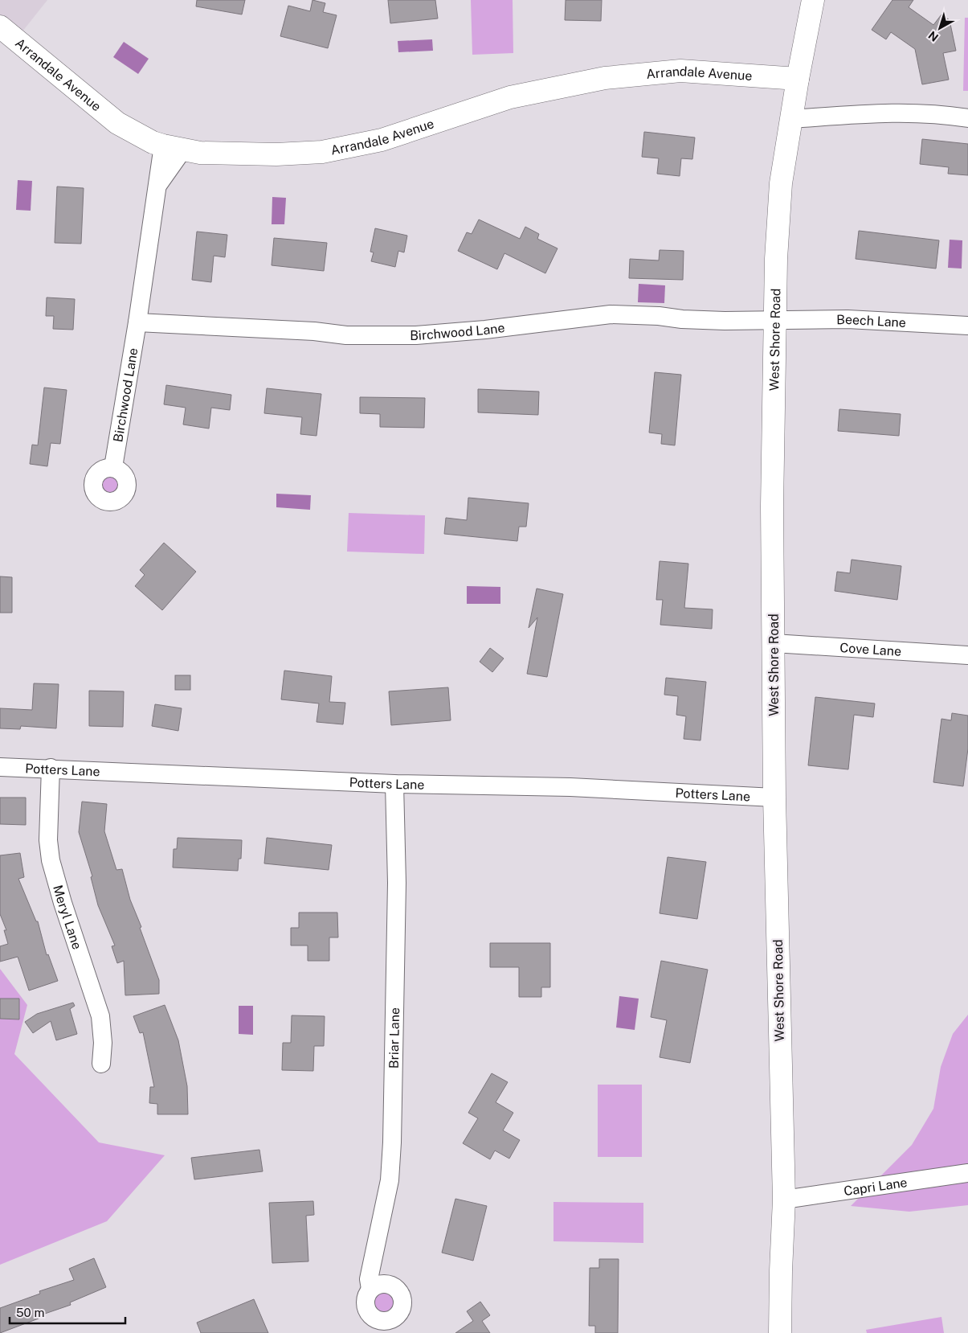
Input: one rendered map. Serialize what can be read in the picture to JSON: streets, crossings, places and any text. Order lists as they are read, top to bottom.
{
  "streets": {
    "main road": ["Arrandale Avenue", "West Shore Road"],
    "street": [
      "Beech Lane",
      "Birchwood Lane",
      "Cove Lane",
      "Potters Lane",
      "Meryl Lane",
      "Briar Lane",
      "Capri Lane"
    ]
  },
  "crossings": [
    ["Arrandale Avenue", "Birchwood Lane"],
    ["Arrandale Avenue", "West Shore Road"],
    ["Beech Lane", "Birchwood Lane"],
    ["Beech Lane", "West Shore Road"],
    ["Birchwood Lane", "West Shore Road"],
    ["West Shore Road", "Cove Lane"],
    ["West Shore Road", "Potters Lane"],
    ["West Shore Road", "Capri Lane"],
    ["Potters Lane", "Meryl Lane"],
    ["Potters Lane", "Briar Lane"]
  ],
  "scale_bar": "50 m",
  "north": "bottom left"
}
